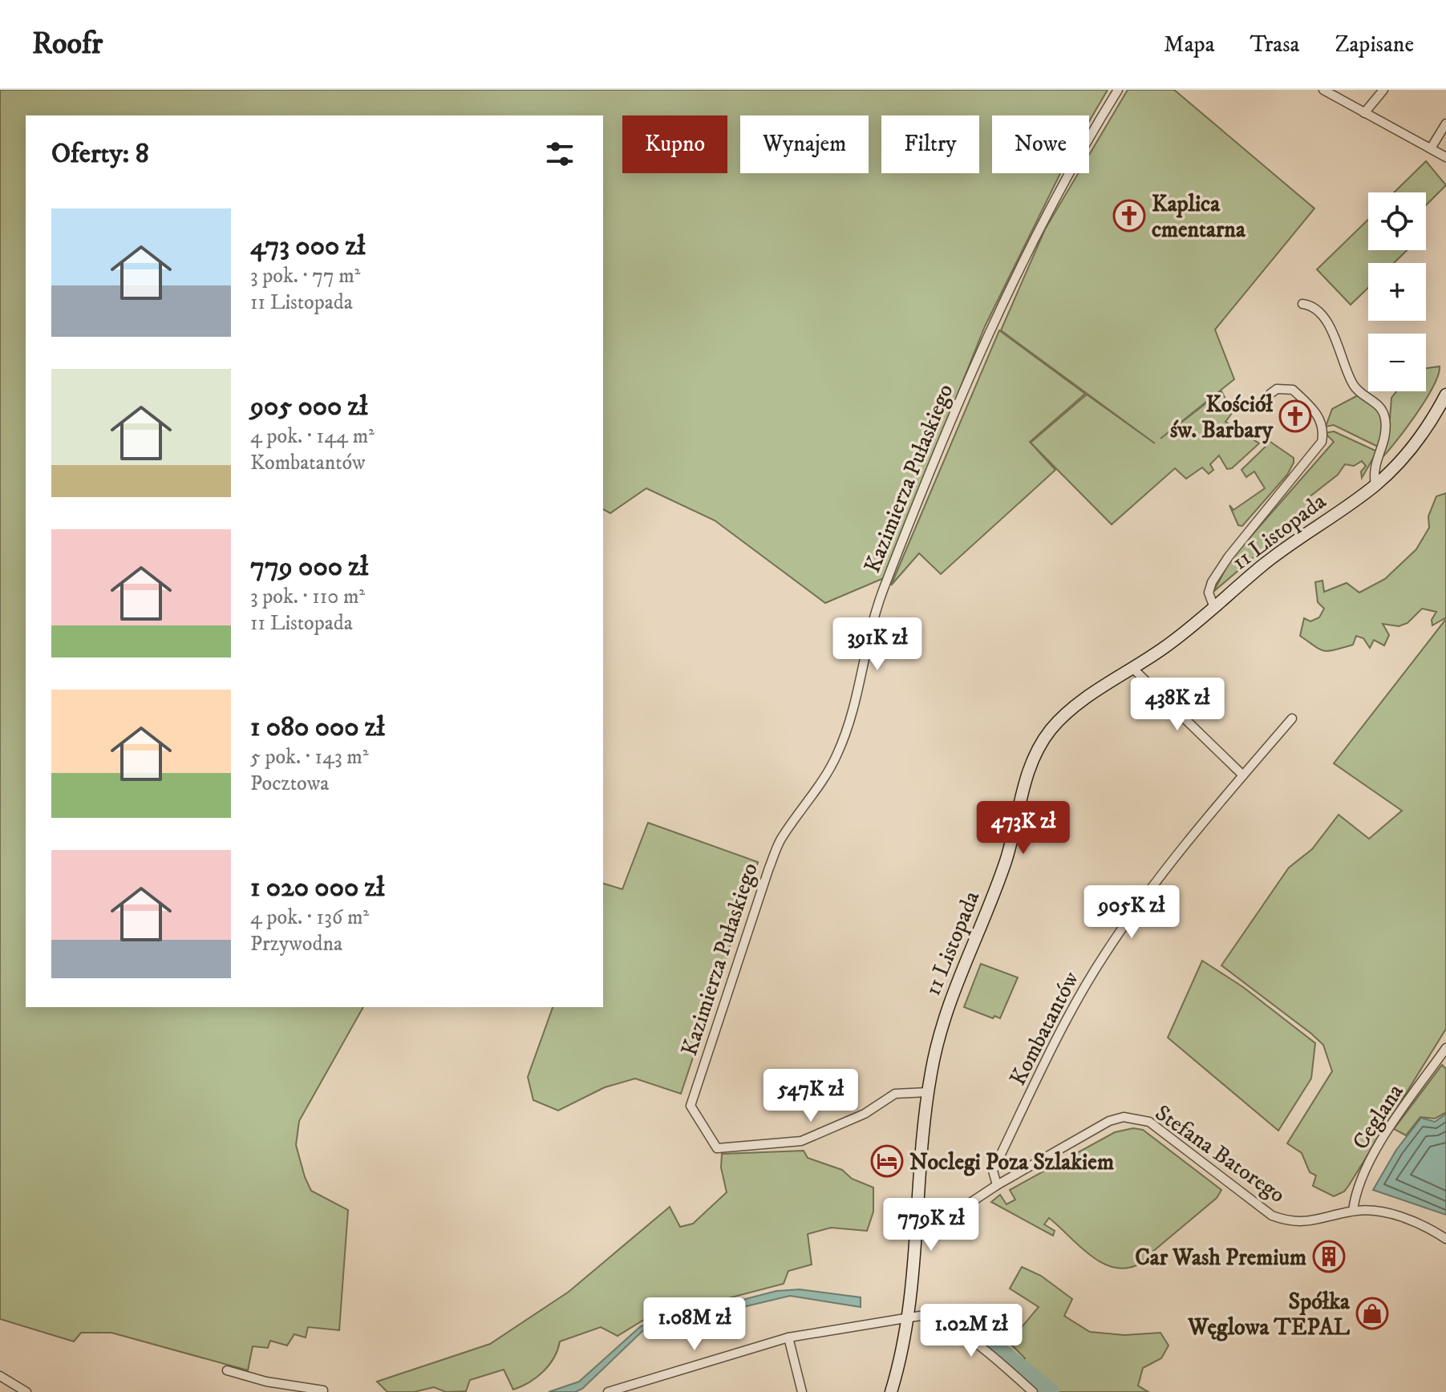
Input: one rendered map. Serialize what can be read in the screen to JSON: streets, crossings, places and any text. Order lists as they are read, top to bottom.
{
  "streets": {
    "main road": ["11 Listopada"],
    "street": [
      "Kazimierza Pułaskiego",
      "Kombatantów",
      "Ceglana",
      "Stefana Batorego"
    ]
  },
  "crossings": [
    ["Kazimierza Pułaskiego", "11 Listopada"],
    ["11 Listopada", "Stefana Batorego"],
    ["Kombatantów", "Stefana Batorego"],
    ["Ceglana", "Stefana Batorego"]
  ],
  "places": {
    "church": ["Kaplica cmentarna", "Kościół św. Barbary"],
    "hotel": ["Noclegi Poza Szlakiem"],
    "building": ["Car Wash Premium"],
    "shop": ["Spółka Węglowa TEPAL"]
  },
  "page": {
    "header": "Roofr",
    "nav": ["Mapa", "Trasa", "Zapisane"],
    "chip": [
      "Kupno",
      "Wynajem",
      "Filtry",
      "Nowe"
    ],
    "heading": "Oferty: 8",
    "map_buttons": ["+", "−"],
    "list": [
      {
        "name": "473 000 zł",
        "note": "3 pok. · 77 m² · 11 Listopada"
      },
      {
        "name": "905 000 zł",
        "note": "4 pok. · 144 m² · Kombatantów"
      },
      {
        "name": "779 000 zł",
        "note": "3 pok. · 110 m² · 11 Listopada"
      },
      {
        "name": "1 080 000 zł",
        "note": "5 pok. · 143 m² · Pocztowa"
      },
      {
        "name": "1 020 000 zł",
        "note": "4 pok. · 136 m² · Przywodna"
      }
    ],
    "price": [
      "391K zł",
      "438K zł",
      "473K zł",
      "905K zł",
      "547K zł",
      "779K zł",
      "1.08M zł",
      "1.02M zł"
    ]
  }
}
